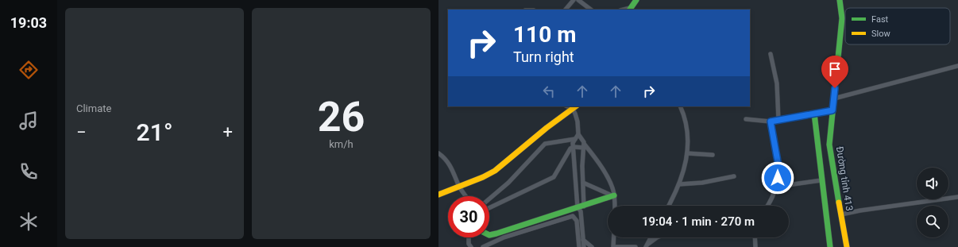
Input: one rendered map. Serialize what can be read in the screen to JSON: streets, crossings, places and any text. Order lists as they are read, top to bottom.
{
  "streets": {
    "street": ["Đường tỉnh 413"]
  },
  "legend": ["Fast", "Slow"],
  "page": {
    "tabs": "19:03",
    "tile": [
      "Climate",
      ["26", "km/h"]
    ],
    "turn": ["110 m", "Turn right"],
    "heat": ["−", "21°", "+"],
    "limit": "30",
    "trip": "19:04 · 1 min · 270 m"
  }
}
